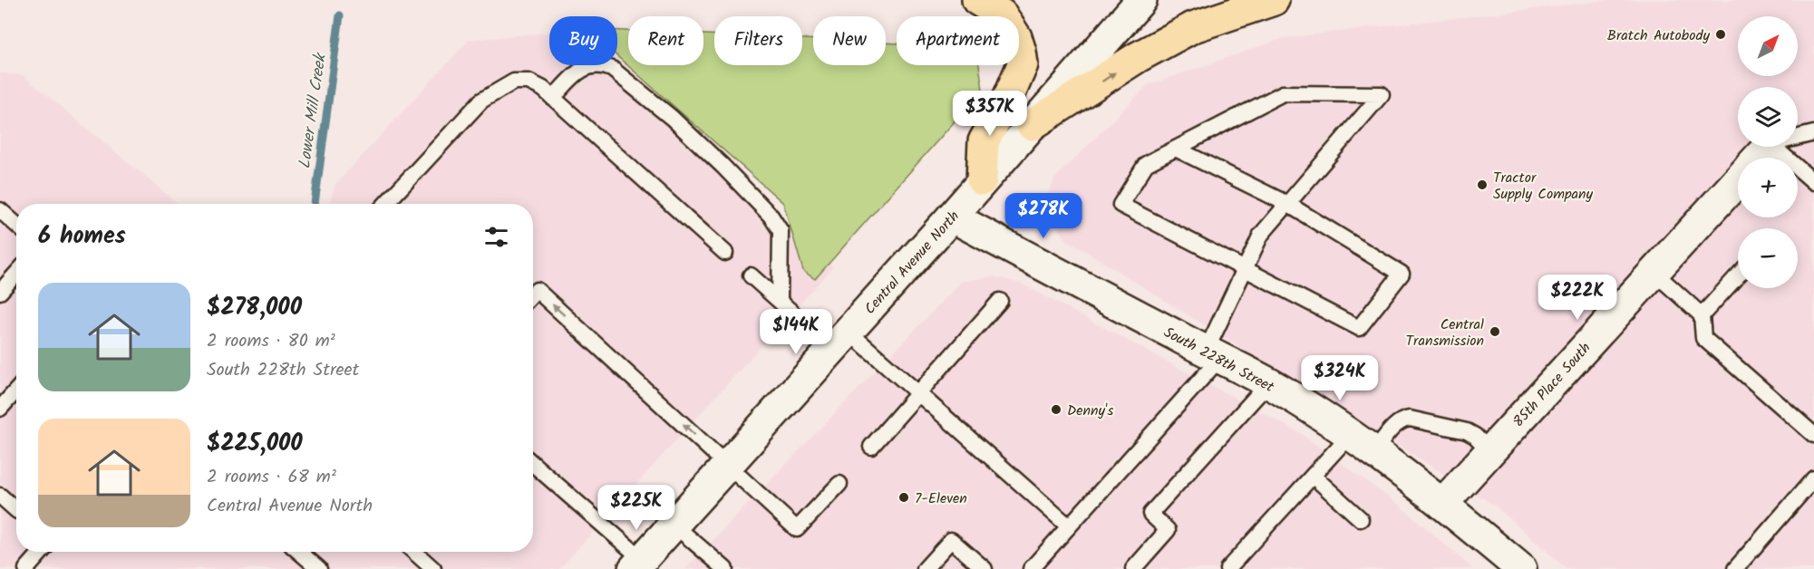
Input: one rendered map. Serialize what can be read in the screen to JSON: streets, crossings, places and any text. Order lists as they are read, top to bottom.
{
  "streets": {
    "street": ["Central Avenue North", "South 228th Street", "85th Place South"]
  },
  "crossings": [
    ["Central Avenue North", "South 228th Street"],
    ["South 228th Street", "85th Place South"]
  ],
  "water": ["Lower Mill Creek"],
  "places": [
    "Bratch Autobody",
    "Tractor Supply Company",
    "Central Transmission",
    "Denny's",
    "7-Eleven"
  ],
  "north": "top right",
  "page": {
    "map_buttons": ["+", "−"],
    "chip": [
      "Buy",
      "Rent",
      "Filters",
      "New",
      "Apartment"
    ],
    "price": [
      "$357K",
      "$278K",
      "$222K",
      "$144K",
      "$324K",
      "$225K"
    ],
    "heading": "6 homes",
    "list": [
      {
        "name": "$278,000",
        "note": "2 rooms · 80 m² · South 228th Street"
      },
      {
        "name": "$225,000",
        "note": "2 rooms · 68 m² · Central Avenue North"
      }
    ]
  }
}
